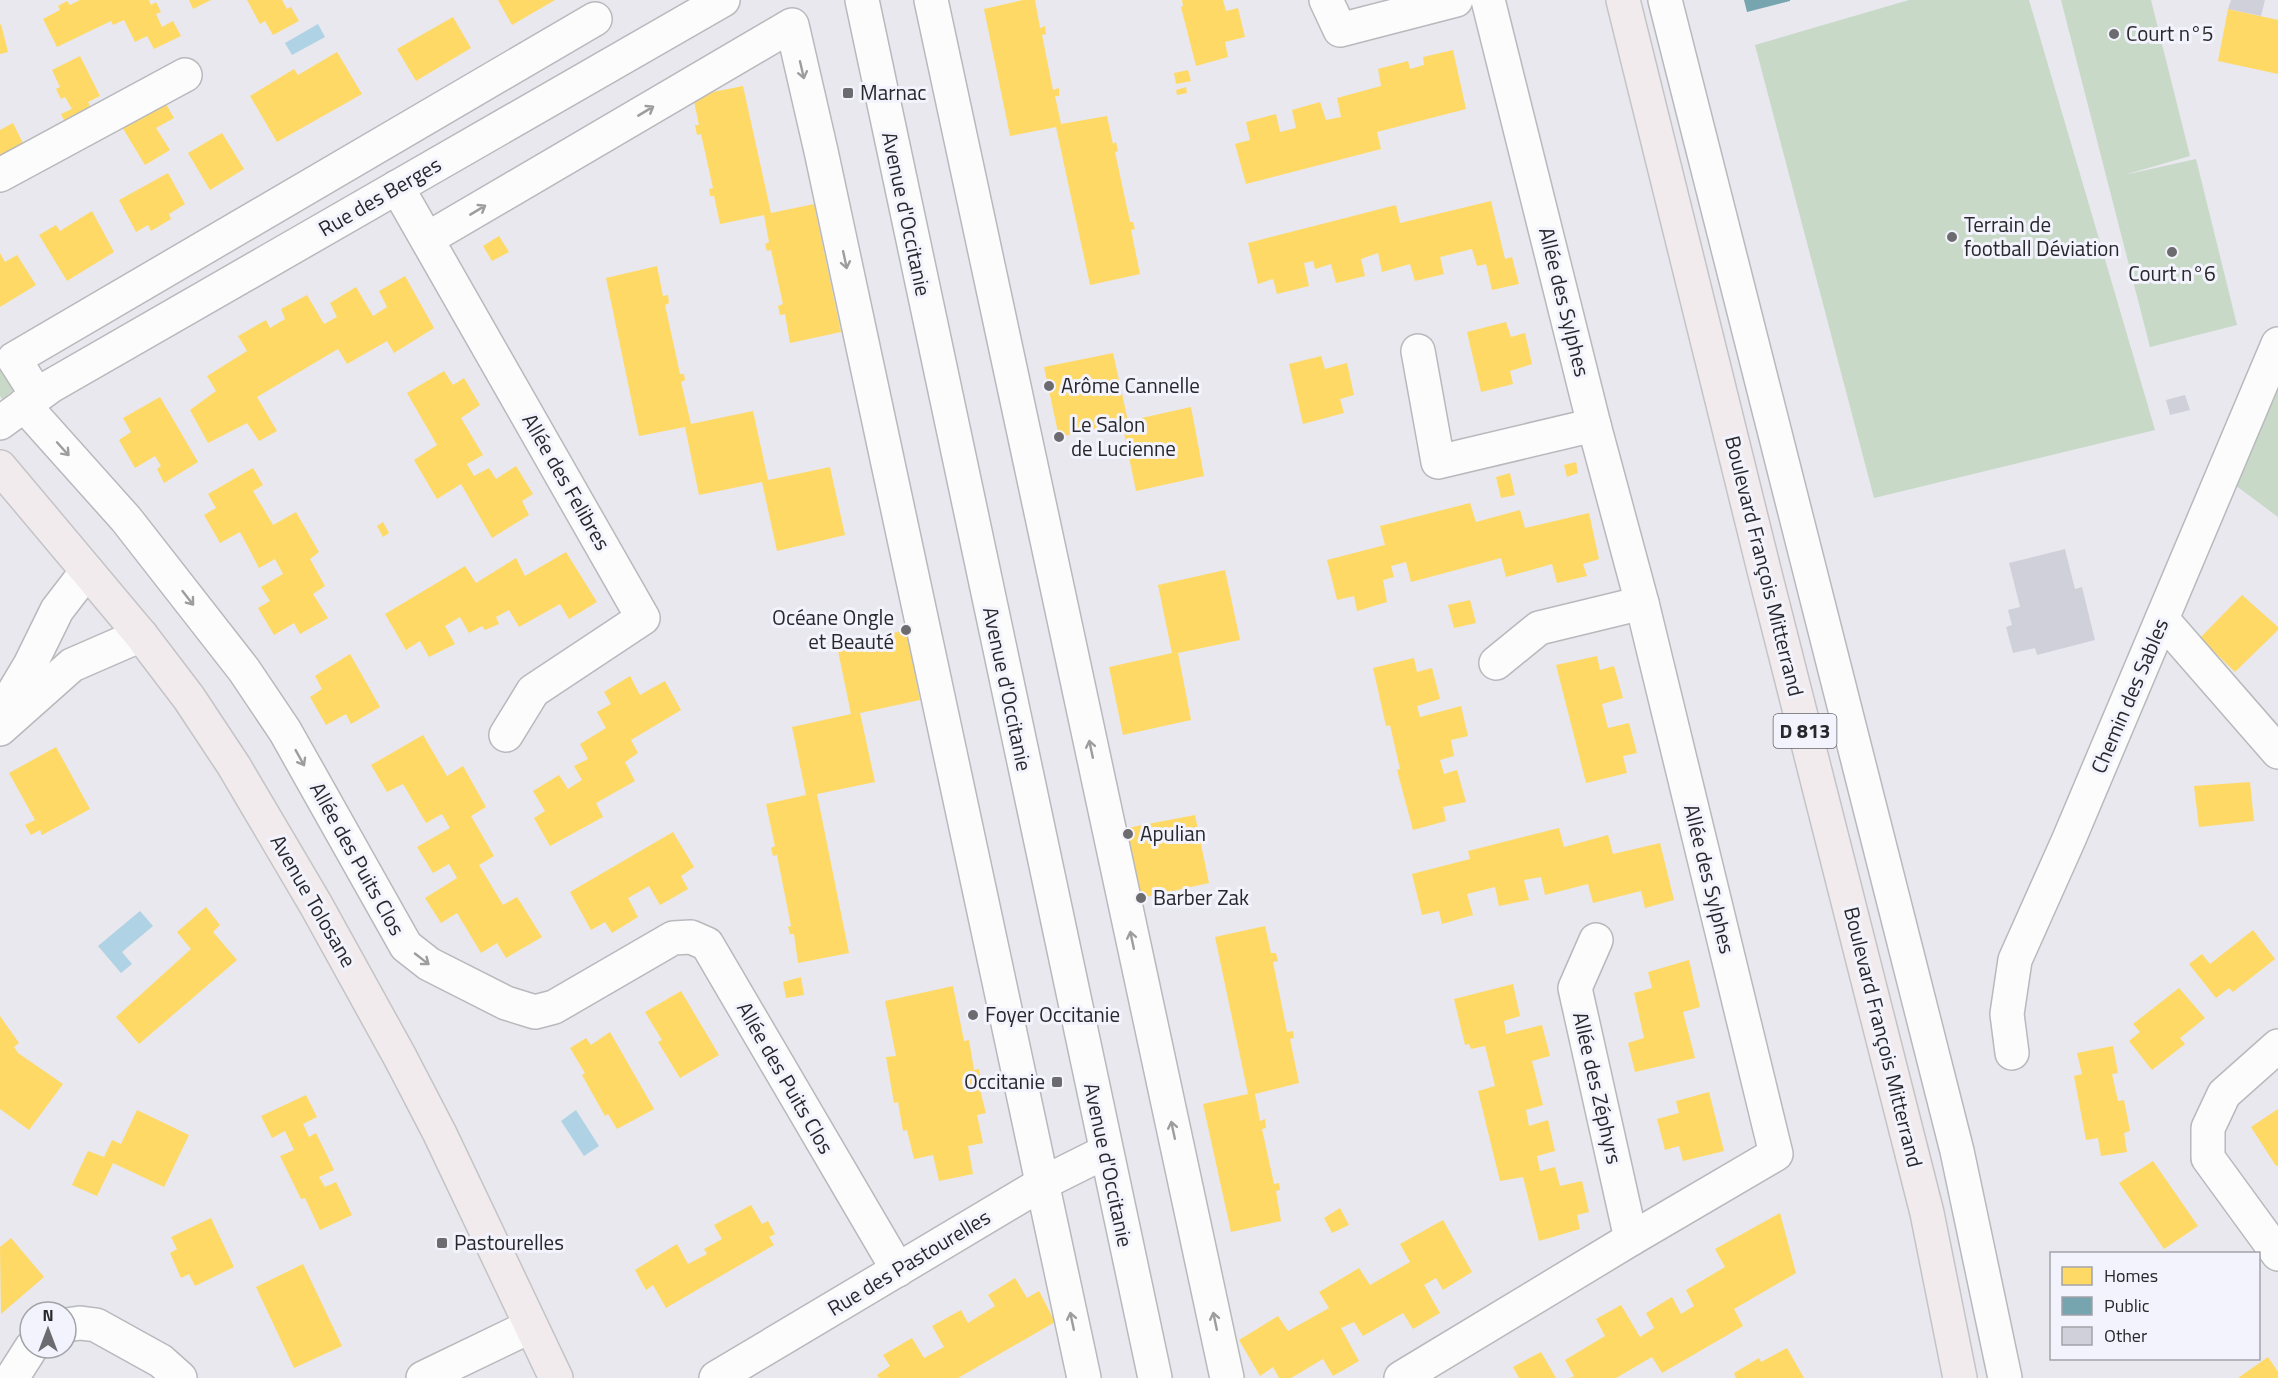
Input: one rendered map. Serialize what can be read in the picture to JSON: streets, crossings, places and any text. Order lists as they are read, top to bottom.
{
  "streets": {
    "main road": ["Boulevard François Mitterrand", "D 813", "Avenue Tolosane"],
    "street": [
      "Rue des Berges",
      "Avenue d'Occitanie",
      "Allée des Sylphes",
      "Allée des Felibres",
      "Chemin des Sables",
      "Allée des Puits Clos",
      "Allée des Zéphyrs",
      "Rue des Pastourelles"
    ]
  },
  "crossings": [
    ["Rue des Berges", "Allée des Felibres"],
    ["Rue des Berges", "Allée des Puits Clos"],
    ["Avenue d'Occitanie", "Rue des Pastourelles"],
    ["Allée des Sylphes", "Allée des Zéphyrs"],
    ["Allée des Puits Clos", "Rue des Pastourelles"]
  ],
  "one_way": ["Allée des Puits Clos"],
  "places": {
    "other": [
      "Court n°5",
      "Terrain de football Déviation",
      "Court n°6",
      "Arôme Cannelle",
      "Le Salon de Lucienne",
      "Océane Ongle et Beauté",
      "Apulian",
      "Barber Zak",
      "Foyer Occitanie"
    ],
    "transit": ["Marnac", "Occitanie", "Pastourelles"]
  },
  "legend": ["Homes", "Public", "Other"],
  "north": "top"
}
